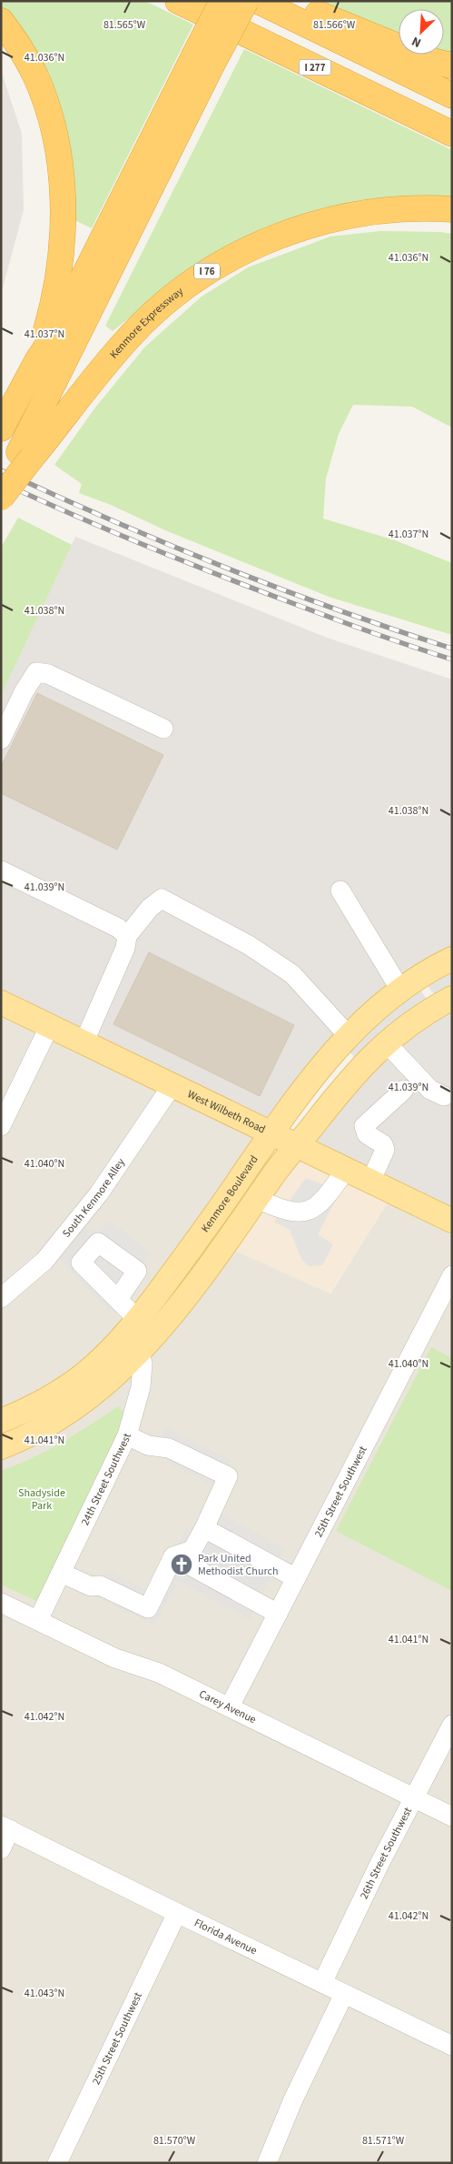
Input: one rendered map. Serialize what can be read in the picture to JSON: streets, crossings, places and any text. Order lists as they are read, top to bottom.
{
  "streets": {
    "highway": ["I 277", "I 76", "Kenmore Expressway"],
    "main road": ["West Wilbeth Road", "Kenmore Boulevard"],
    "street": [
      "South Kenmore Alley",
      "24th Street Southwest",
      "25th Street Southwest",
      "Carey Avenue",
      "26th Street Southwest",
      "Florida Avenue"
    ]
  },
  "crossings": [
    ["West Wilbeth Road", "Kenmore Boulevard"],
    ["West Wilbeth Road", "South Kenmore Alley"],
    ["Kenmore Boulevard", "24th Street Southwest"],
    ["24th Street Southwest", "Carey Avenue"],
    ["25th Street Southwest", "Carey Avenue"],
    ["25th Street Southwest", "Florida Avenue"],
    ["Carey Avenue", "26th Street Southwest"],
    ["26th Street Southwest", "Florida Avenue"]
  ],
  "parks": ["Shadyside Park"],
  "places": {
    "church": ["Park United Methodist Church"]
  },
  "north": "bottom left",
  "coordinates": [
    "81.565°W",
    "81.566°W",
    "41.036°N",
    "41.037°N",
    "41.038°N",
    "41.039°N",
    "41.040°N",
    "41.041°N",
    "41.042°N",
    "41.043°N",
    "81.570°W",
    "81.571°W"
  ]
}
